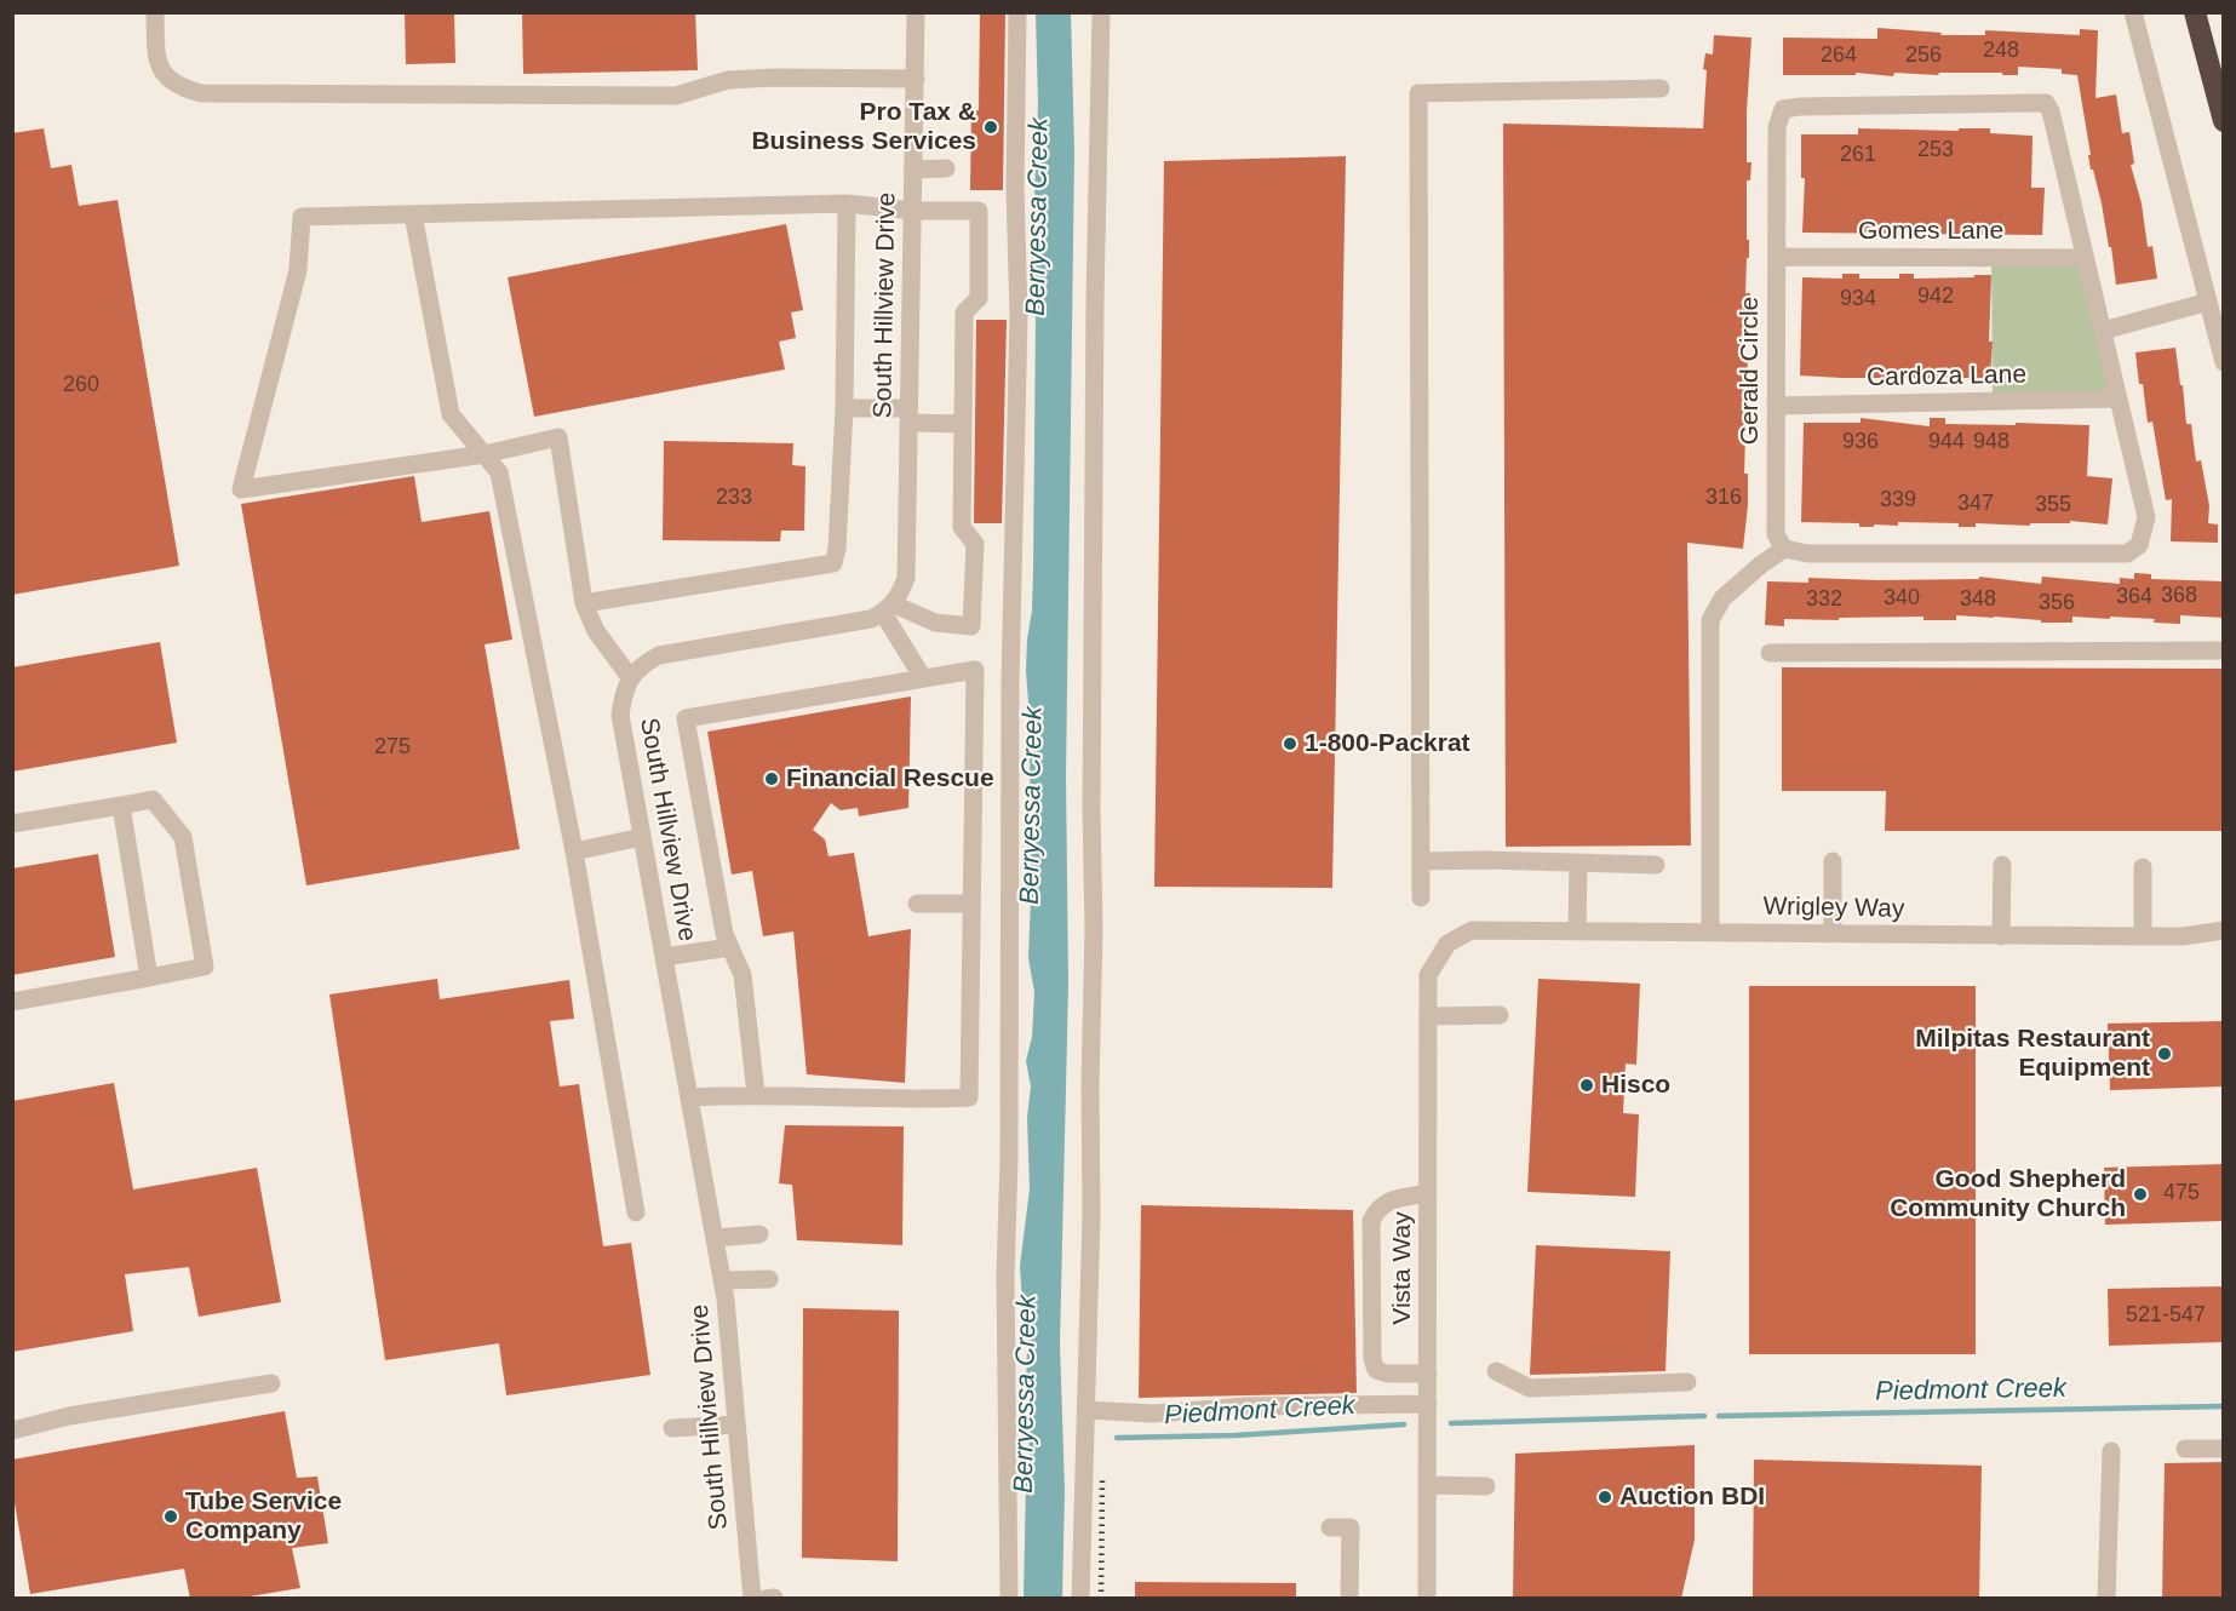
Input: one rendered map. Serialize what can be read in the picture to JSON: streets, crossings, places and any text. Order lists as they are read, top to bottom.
{
  "streets": {
    "street": [
      "Gomes Lane",
      "South Hillview Drive",
      "Gerald Circle",
      "Cardoza Lane",
      "Wrigley Way",
      "Vista Way"
    ]
  },
  "crossings": [
    ["Gomes Lane", "Gerald Circle"],
    ["Gerald Circle", "Cardoza Lane"],
    ["Wrigley Way", "Vista Way"]
  ],
  "water": ["Berryessa Creek", "Piedmont Creek"],
  "places": [
    "Pro Tax & Business Services",
    "1-800-Packrat",
    "Financial Rescue",
    "Milpitas Restaurant Equipment",
    "Hisco",
    "Good Shepherd Community Church",
    "Auction BDI",
    "Tube Service Company"
  ],
  "house_numbers": [
    "248",
    "264",
    "256",
    "253",
    "261",
    "942",
    "934",
    "260",
    "936",
    "944",
    "948",
    "233",
    "316",
    "339",
    "347",
    "355",
    "368",
    "364",
    "340",
    "332",
    "348",
    "356",
    "275",
    "475",
    "521-547"
  ]
}
